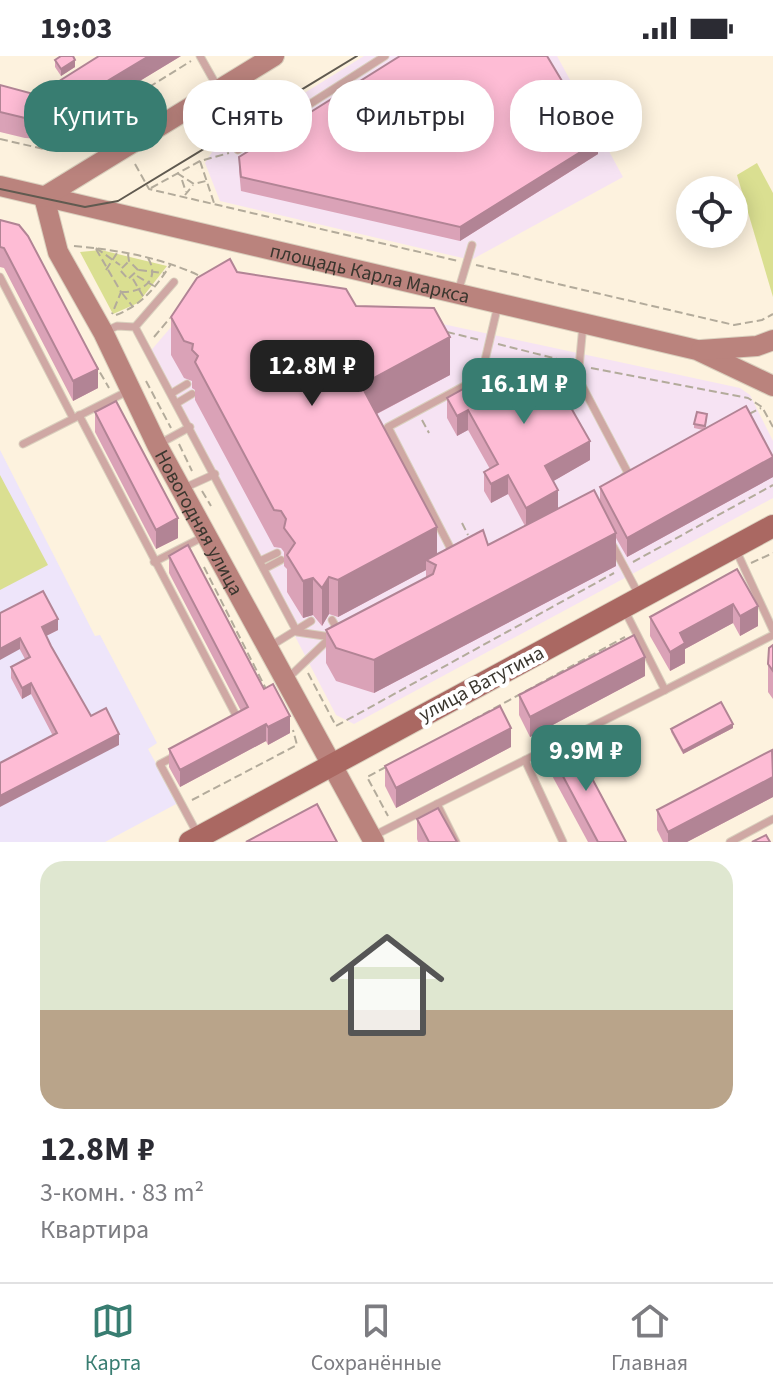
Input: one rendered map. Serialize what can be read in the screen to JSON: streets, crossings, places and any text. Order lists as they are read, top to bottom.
{
  "streets": {
    "main road": ["площадь Карла Маркса", "Новогодняя улица", "улица Ватутина"]
  },
  "crossings": [
    ["площадь Карла Маркса", "Новогодняя улица"],
    ["Новогодняя улица", "улица Ватутина"]
  ],
  "page": {
    "status": "19:03",
    "chip": [
      "Купить",
      "Снять",
      "Фильтры",
      "Новое"
    ],
    "price": ["12.8M ₽", "16.1M ₽", "9.9M ₽"],
    "list": [
      {
        "name": "12.8M ₽",
        "note": "3-комн. · 83 m² · Квартира"
      }
    ],
    "tabs": ["Карта", "Сохранённые", "Главная"]
  }
}
